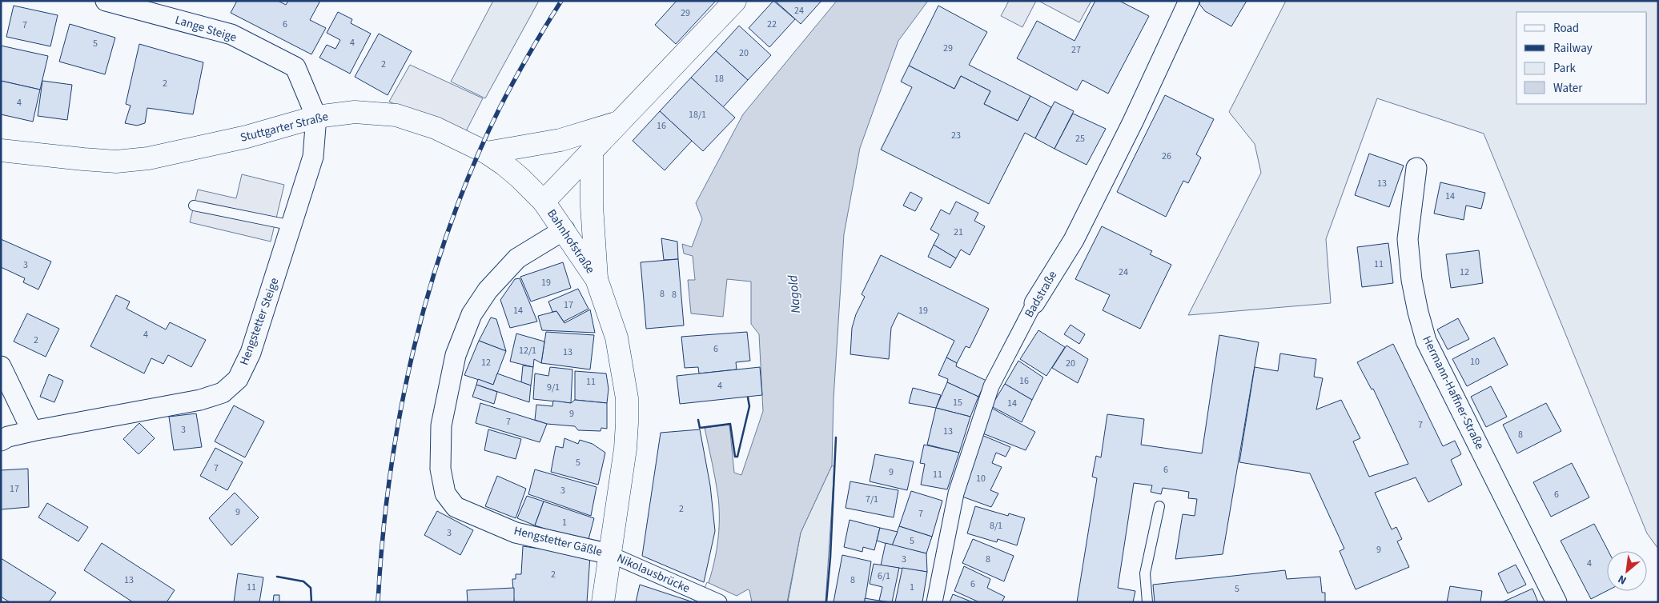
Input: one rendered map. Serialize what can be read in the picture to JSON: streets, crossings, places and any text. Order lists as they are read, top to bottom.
{
  "streets": {
    "main road": ["Stuttgarter Straße", "Bahnhofstraße"],
    "street": [
      "Lange Steige",
      "Badstraße",
      "Hengstetter Steige",
      "Hermann-Haffner-Straße",
      "Hengstetter Gäßle",
      "Nikolausbrücke"
    ]
  },
  "crossings": [
    ["Lange Steige", "Stuttgarter Straße"],
    ["Lange Steige", "Hengstetter Steige"],
    ["Stuttgarter Straße", "Bahnhofstraße"],
    ["Stuttgarter Straße", "Hengstetter Steige"],
    ["Bahnhofstraße", "Hengstetter Gäßle"],
    ["Bahnhofstraße", "Nikolausbrücke"],
    ["Hengstetter Gäßle", "Nikolausbrücke"]
  ],
  "water": ["Nagold"],
  "house_numbers": [
    "24",
    "29",
    "6",
    "22",
    "7",
    "4",
    "5",
    "29",
    "27",
    "20",
    "2",
    "18",
    "2",
    "4",
    "18/1",
    "16",
    "23",
    "25",
    "26",
    "13",
    "14",
    "21",
    "11",
    "3",
    "24",
    "12",
    "19",
    "8",
    "8",
    "17",
    "14",
    "19",
    "4",
    "2",
    "6",
    "12/1",
    "13",
    "10",
    "12",
    "20",
    "16",
    "11",
    "4",
    "9/1",
    "15",
    "14",
    "9",
    "7",
    "7",
    "3",
    "13",
    "8",
    "5",
    "7",
    "6",
    "9",
    "11",
    "10",
    "17",
    "3",
    "6",
    "7/1",
    "2",
    "9",
    "7",
    "1",
    "8/1",
    "3",
    "5",
    "9",
    "3",
    "8",
    "4",
    "2",
    "6/1",
    "13",
    "8",
    "6",
    "11",
    "1",
    "5"
  ],
  "legend": [
    "Road",
    "Railway",
    "Park",
    "Water"
  ],
  "north": "bottom left"
}
